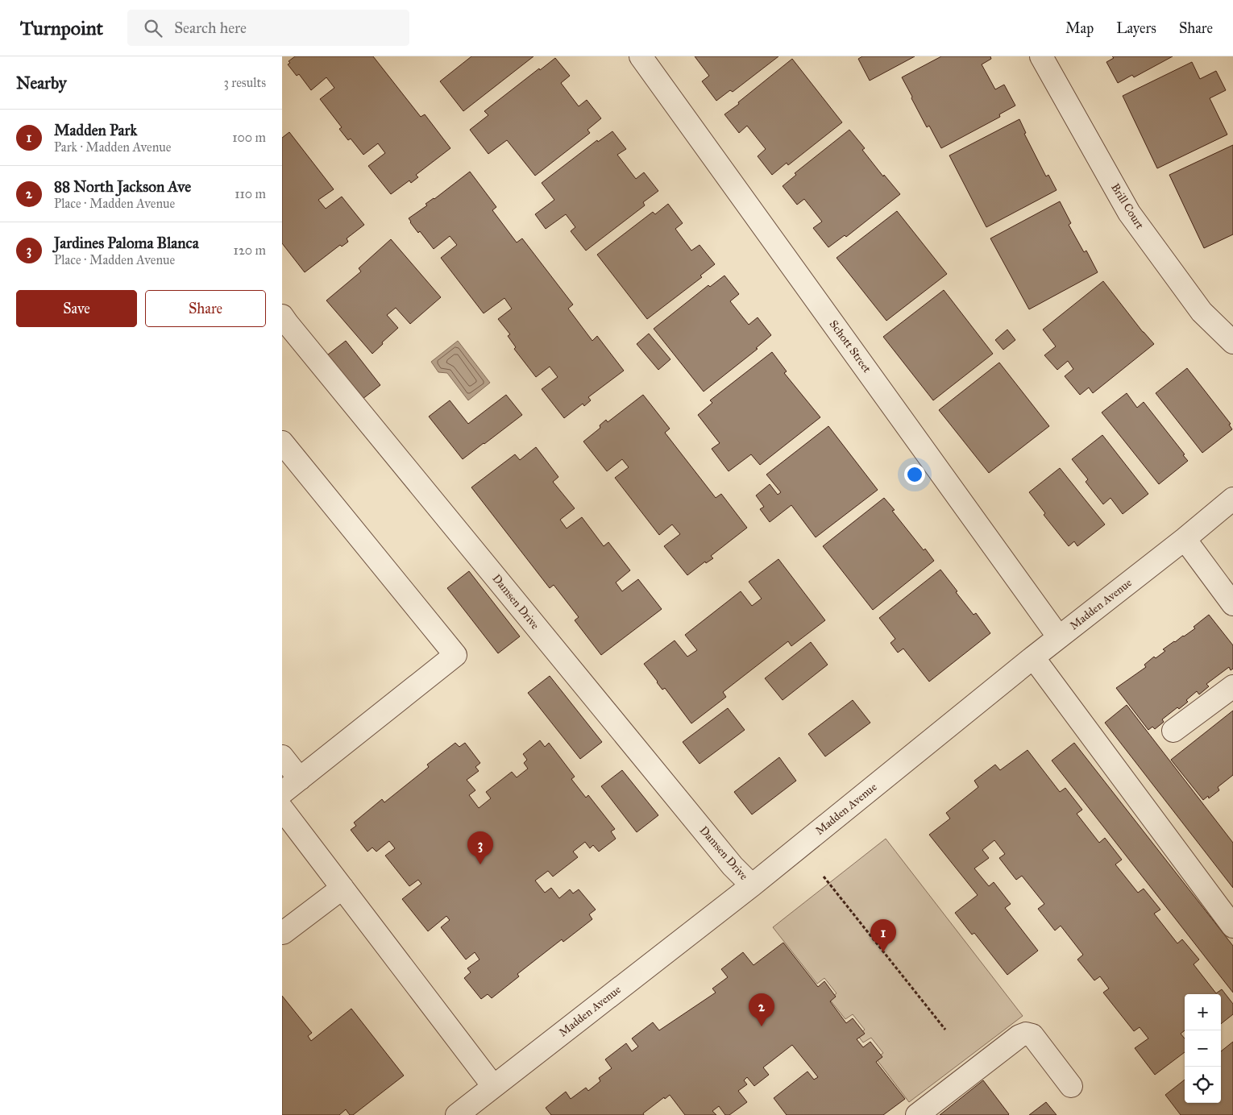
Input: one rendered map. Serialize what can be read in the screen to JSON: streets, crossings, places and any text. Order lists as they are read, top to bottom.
{
  "streets": {
    "street": [
      "Brill Court",
      "Schott Street",
      "Damsen Drive",
      "Madden Avenue"
    ]
  },
  "crossings": [
    ["Schott Street", "Madden Avenue"],
    ["Damsen Drive", "Madden Avenue"]
  ],
  "page": {
    "header": "Turnpoint",
    "search": "Search here",
    "nav": ["Map", "Layers", "Share"],
    "heading": ["Nearby", "3 results"],
    "list": [
      {
        "mark": "1",
        "name": "Madden Park",
        "note": "Park · Madden Avenue",
        "value": "100 m"
      },
      {
        "mark": "2",
        "name": "88 North Jackson Ave",
        "note": "Place · Madden Avenue",
        "value": "110 m"
      },
      {
        "mark": "3",
        "name": "Jardines Paloma Blanca",
        "note": "Place · Madden Avenue",
        "value": "120 m"
      }
    ],
    "buttons": ["Save", "Share"],
    "pins": ["3", "1", "2"],
    "map_buttons": ["+", "−"]
  }
}
